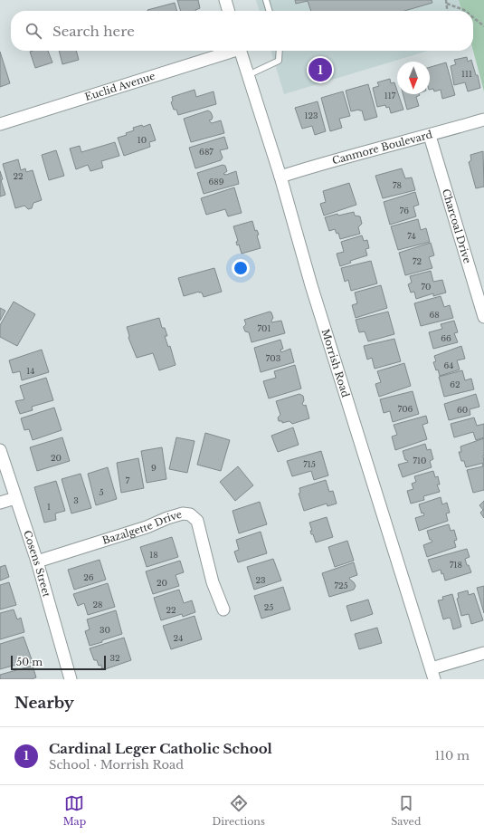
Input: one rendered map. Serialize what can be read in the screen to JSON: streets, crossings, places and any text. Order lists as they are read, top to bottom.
{
  "streets": {
    "street": [
      "Euclid Avenue",
      "Canmore Boulevard",
      "Charcoal Drive",
      "Morrish Road",
      "Bazalgette Drive",
      "Cosens Street"
    ]
  },
  "crossings": [
    ["Canmore Boulevard", "Charcoal Drive"],
    ["Canmore Boulevard", "Morrish Road"],
    ["Bazalgette Drive", "Cosens Street"]
  ],
  "house_numbers": [
    "111",
    "117",
    "123",
    "10",
    "687",
    "22",
    "689",
    "78",
    "76",
    "74",
    "72",
    "70",
    "68",
    "701",
    "66",
    "703",
    "64",
    "14",
    "62",
    "706",
    "60",
    "20",
    "710",
    "715",
    "9",
    "7",
    "5",
    "3",
    "1",
    "18",
    "718",
    "26",
    "23",
    "20",
    "725",
    "28",
    "25",
    "22",
    "30",
    "24",
    "32"
  ],
  "scale_bar": "50 m",
  "north": "bottom",
  "page": {
    "search": "Search here",
    "pins": "1",
    "scale": "50 m",
    "heading": "Nearby",
    "list": [
      {
        "mark": "1",
        "name": "Cardinal Leger Catholic School",
        "note": "School · Morrish Road",
        "value": "110 m"
      }
    ],
    "nav": ["Map", "Directions", "Saved"]
  }
}
